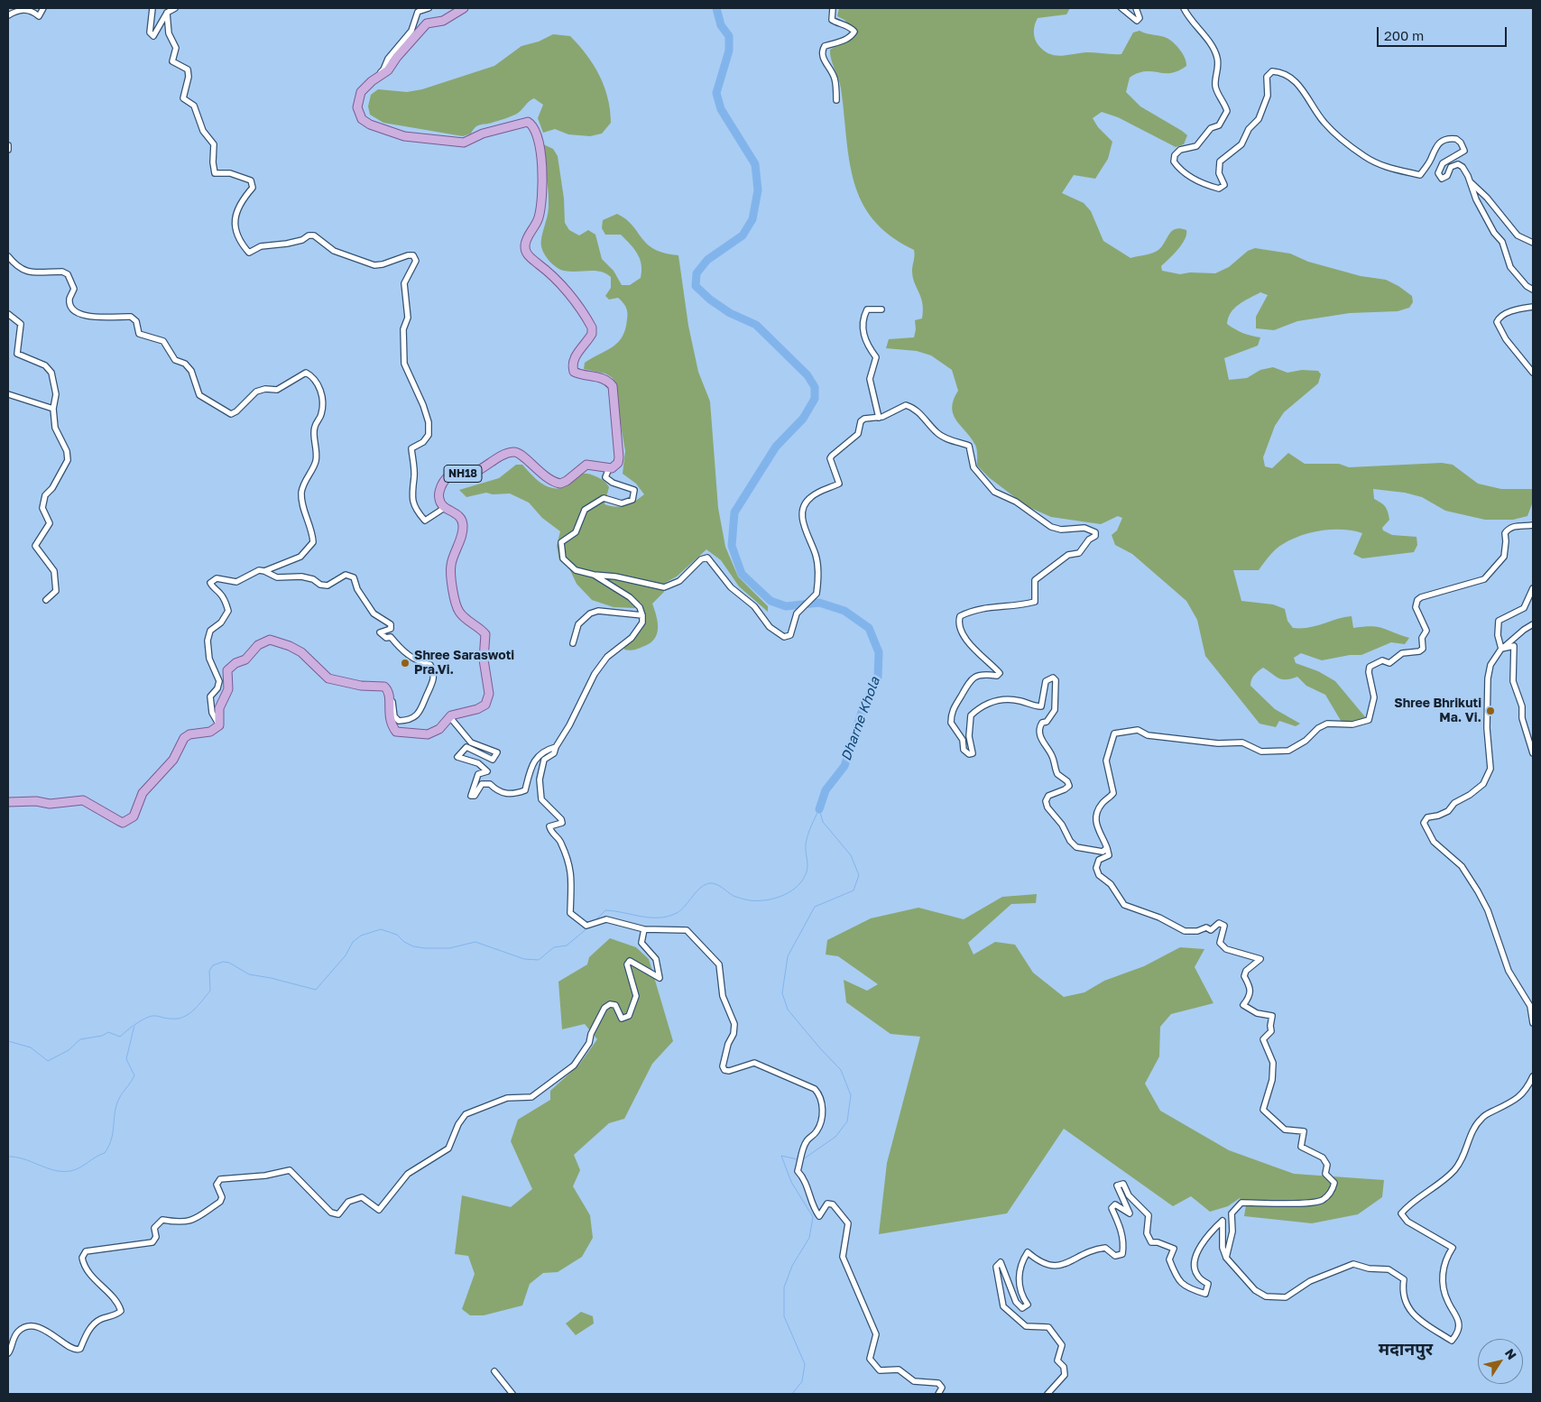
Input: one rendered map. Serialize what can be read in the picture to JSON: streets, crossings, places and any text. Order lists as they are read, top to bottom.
{
  "streets": {
    "main road": ["NH18"]
  },
  "districts": ["मदानपुर"],
  "water": ["Dharne Khola"],
  "places": ["Shree Saraswoti Pra.Vi.", "Shree Bhrikuti Ma. Vi."],
  "scale_bar": "200 m",
  "north": "top right"
}
